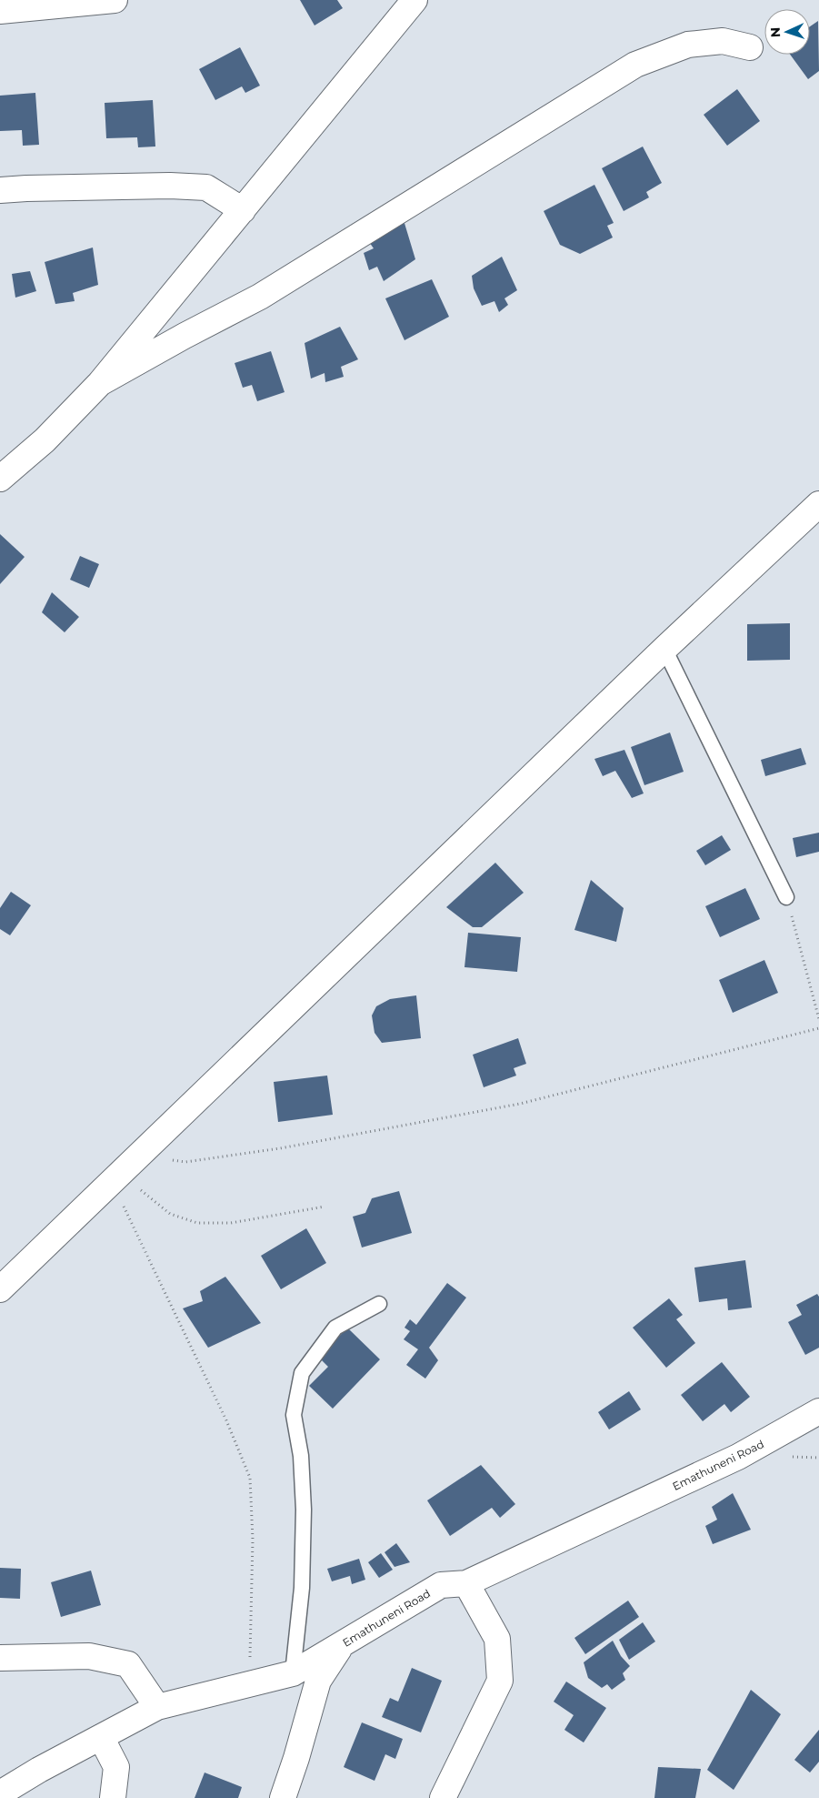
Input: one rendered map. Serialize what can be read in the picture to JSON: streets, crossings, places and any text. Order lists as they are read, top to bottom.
{
  "streets": {
    "street": ["Emathuneni Road"]
  },
  "north": "left"
}
